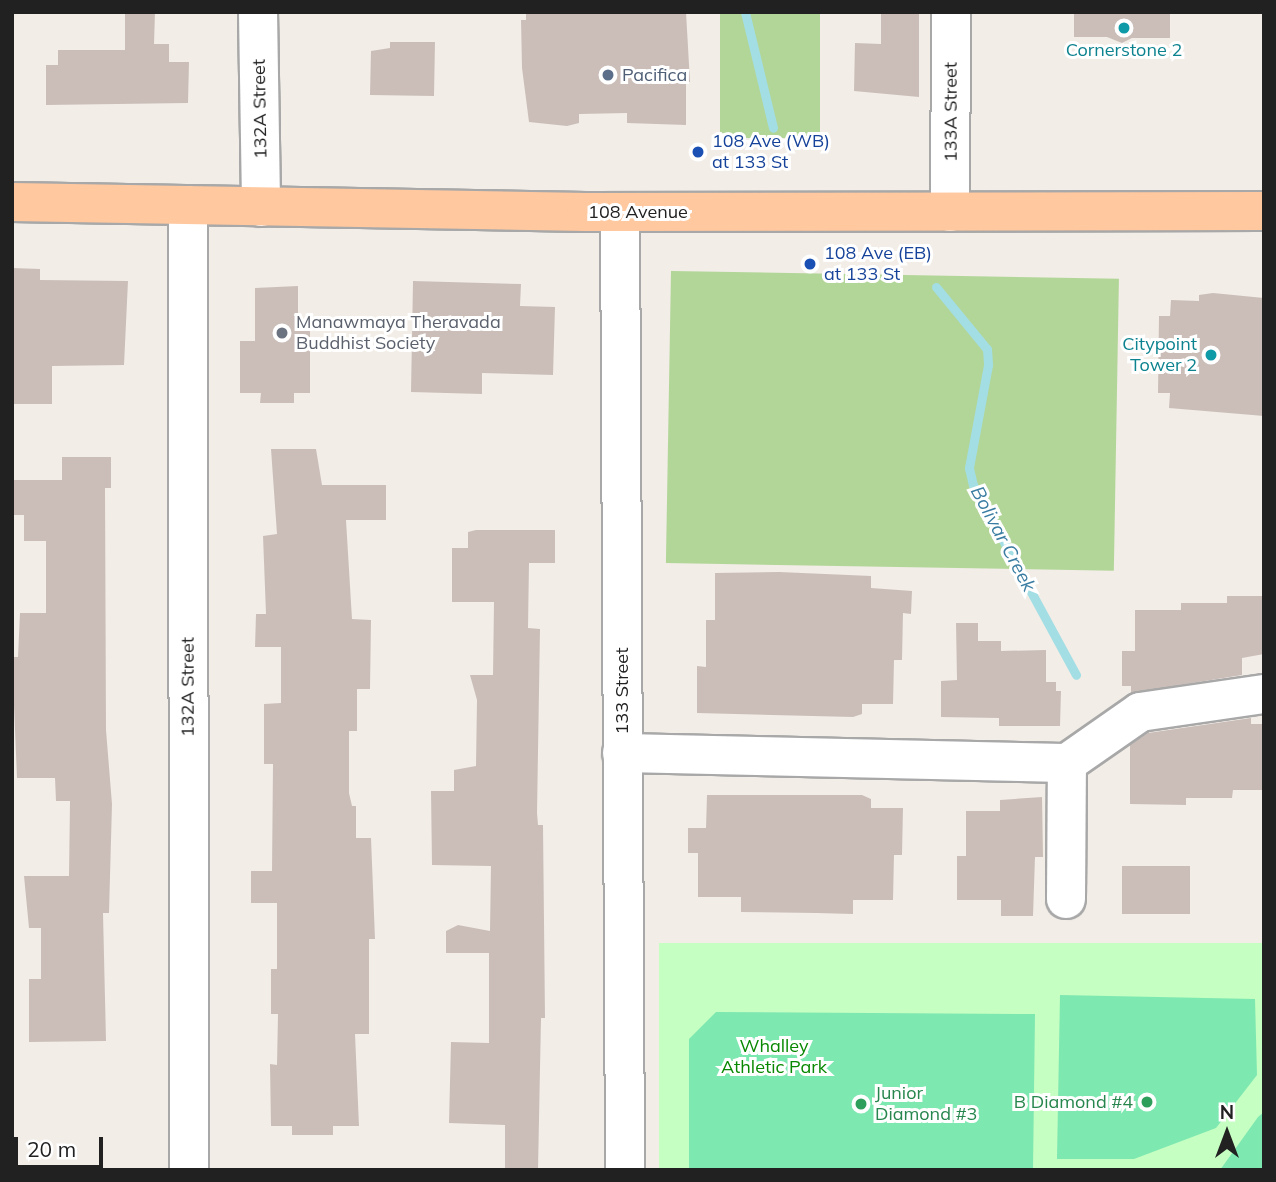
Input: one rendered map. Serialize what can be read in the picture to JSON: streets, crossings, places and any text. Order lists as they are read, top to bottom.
{
  "streets": {
    "main road": ["108 Avenue"],
    "street": ["132A Street", "133A Street", "133 Street"]
  },
  "crossings": [
    ["132A Street", "108 Avenue"],
    ["133A Street", "108 Avenue"],
    ["108 Avenue", "133 Street"]
  ],
  "water": ["Bolivar Creek"],
  "parks": ["Whalley Athletic Park"],
  "places": [
    "Cornerstone 2",
    "Pacifica",
    "108 Ave (WB) at 133 St",
    "108 Ave (EB) at 133 St",
    "Manawmaya Theravada Buddhist Society",
    "Citypoint Tower 2",
    "B Diamond #4",
    "Junior Diamond #3"
  ],
  "scale_bar": "20 m",
  "north": "top"
}
